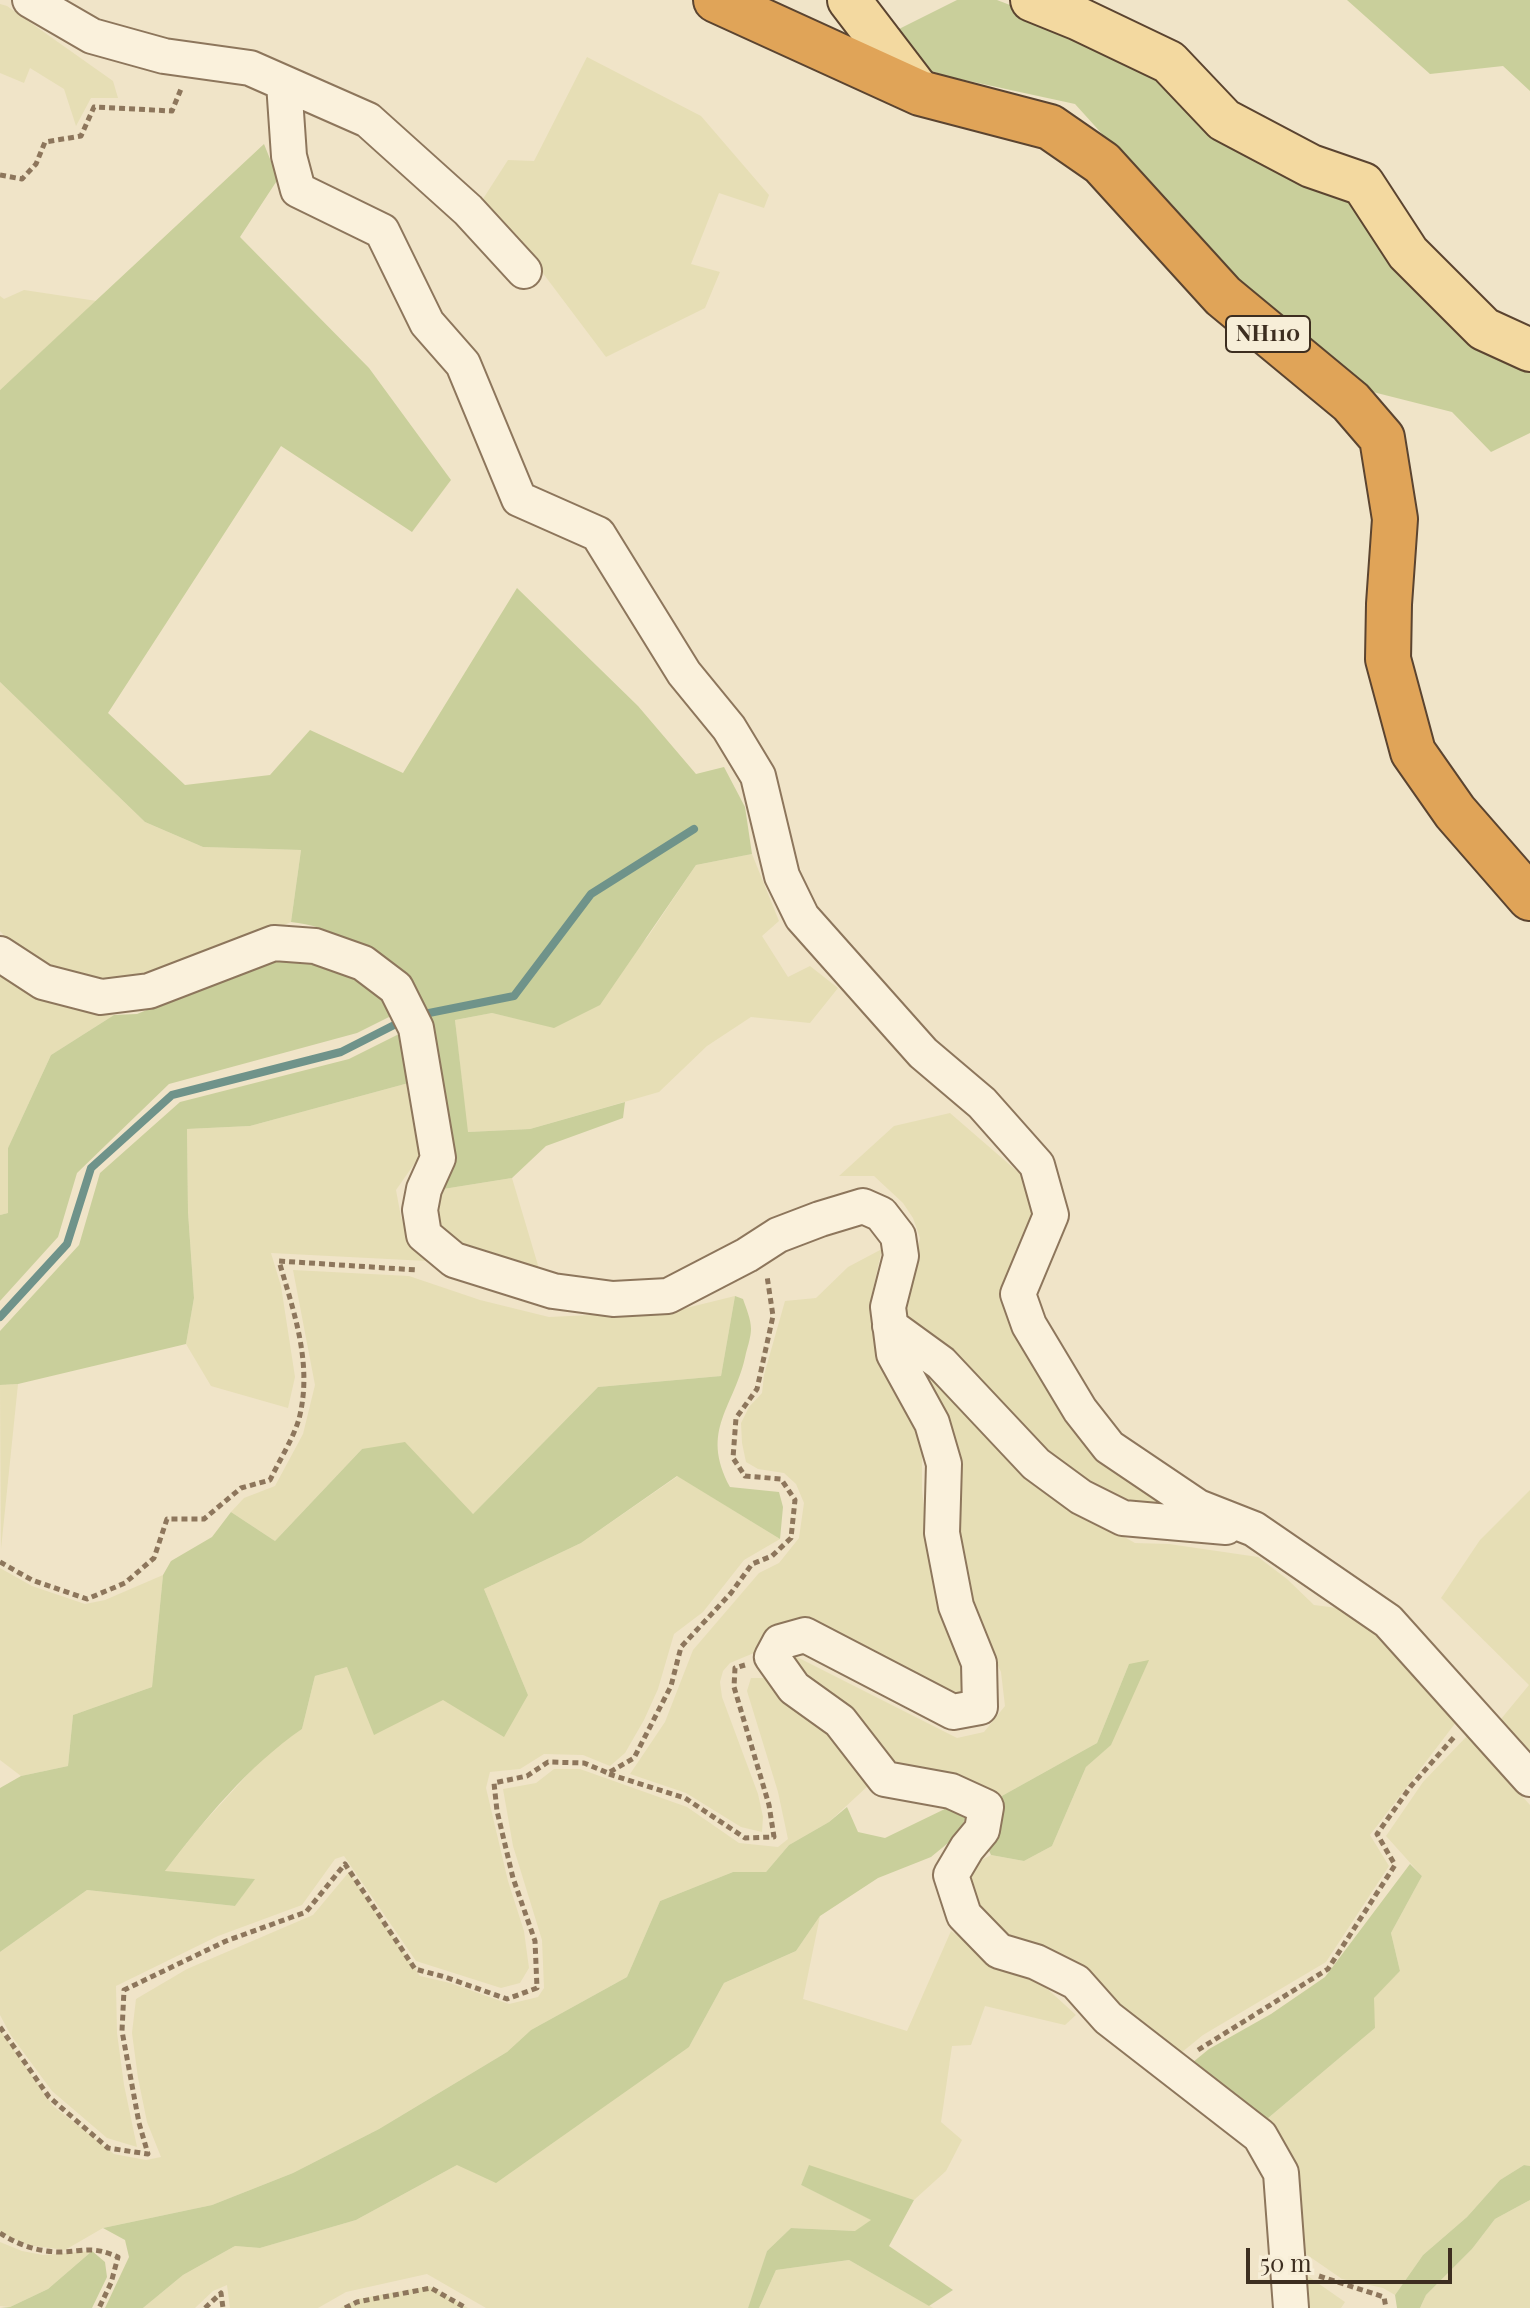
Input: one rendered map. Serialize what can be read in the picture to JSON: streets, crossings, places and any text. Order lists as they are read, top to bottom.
{
  "streets": {
    "highway": ["NH110"]
  },
  "scale_bar": "50 m"
}
